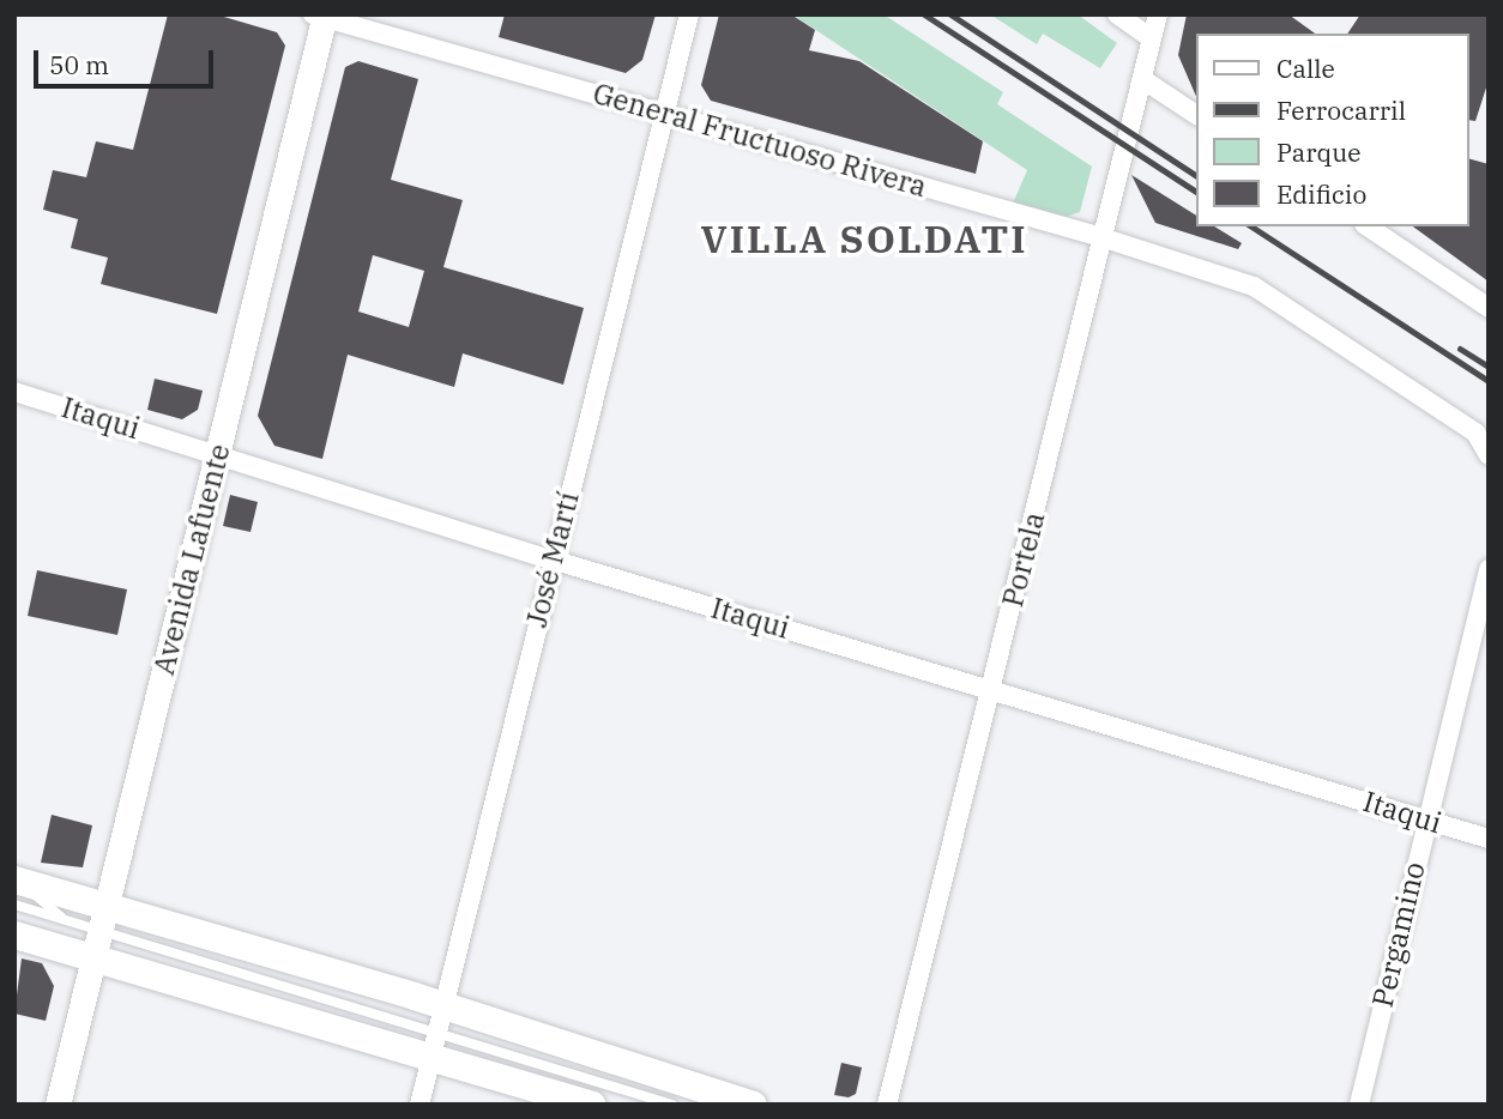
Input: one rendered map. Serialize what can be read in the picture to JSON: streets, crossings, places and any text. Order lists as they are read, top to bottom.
{
  "streets": {
    "street": [
      "General Fructuoso Rivera",
      "Itaqui",
      "Avenida Lafuente",
      "José Martí",
      "Portela",
      "Pergamino"
    ]
  },
  "crossings": [
    ["General Fructuoso Rivera", "Avenida Lafuente"],
    ["General Fructuoso Rivera", "José Martí"],
    ["General Fructuoso Rivera", "Portela"],
    ["Itaqui", "Avenida Lafuente"],
    ["Itaqui", "José Martí"],
    ["Itaqui", "Portela"],
    ["Itaqui", "Pergamino"]
  ],
  "districts": ["VILLA SOLDATI"],
  "legend": [
    "Calle",
    "Ferrocarril",
    "Parque",
    "Edificio"
  ],
  "scale_bar": "50 m"
}
